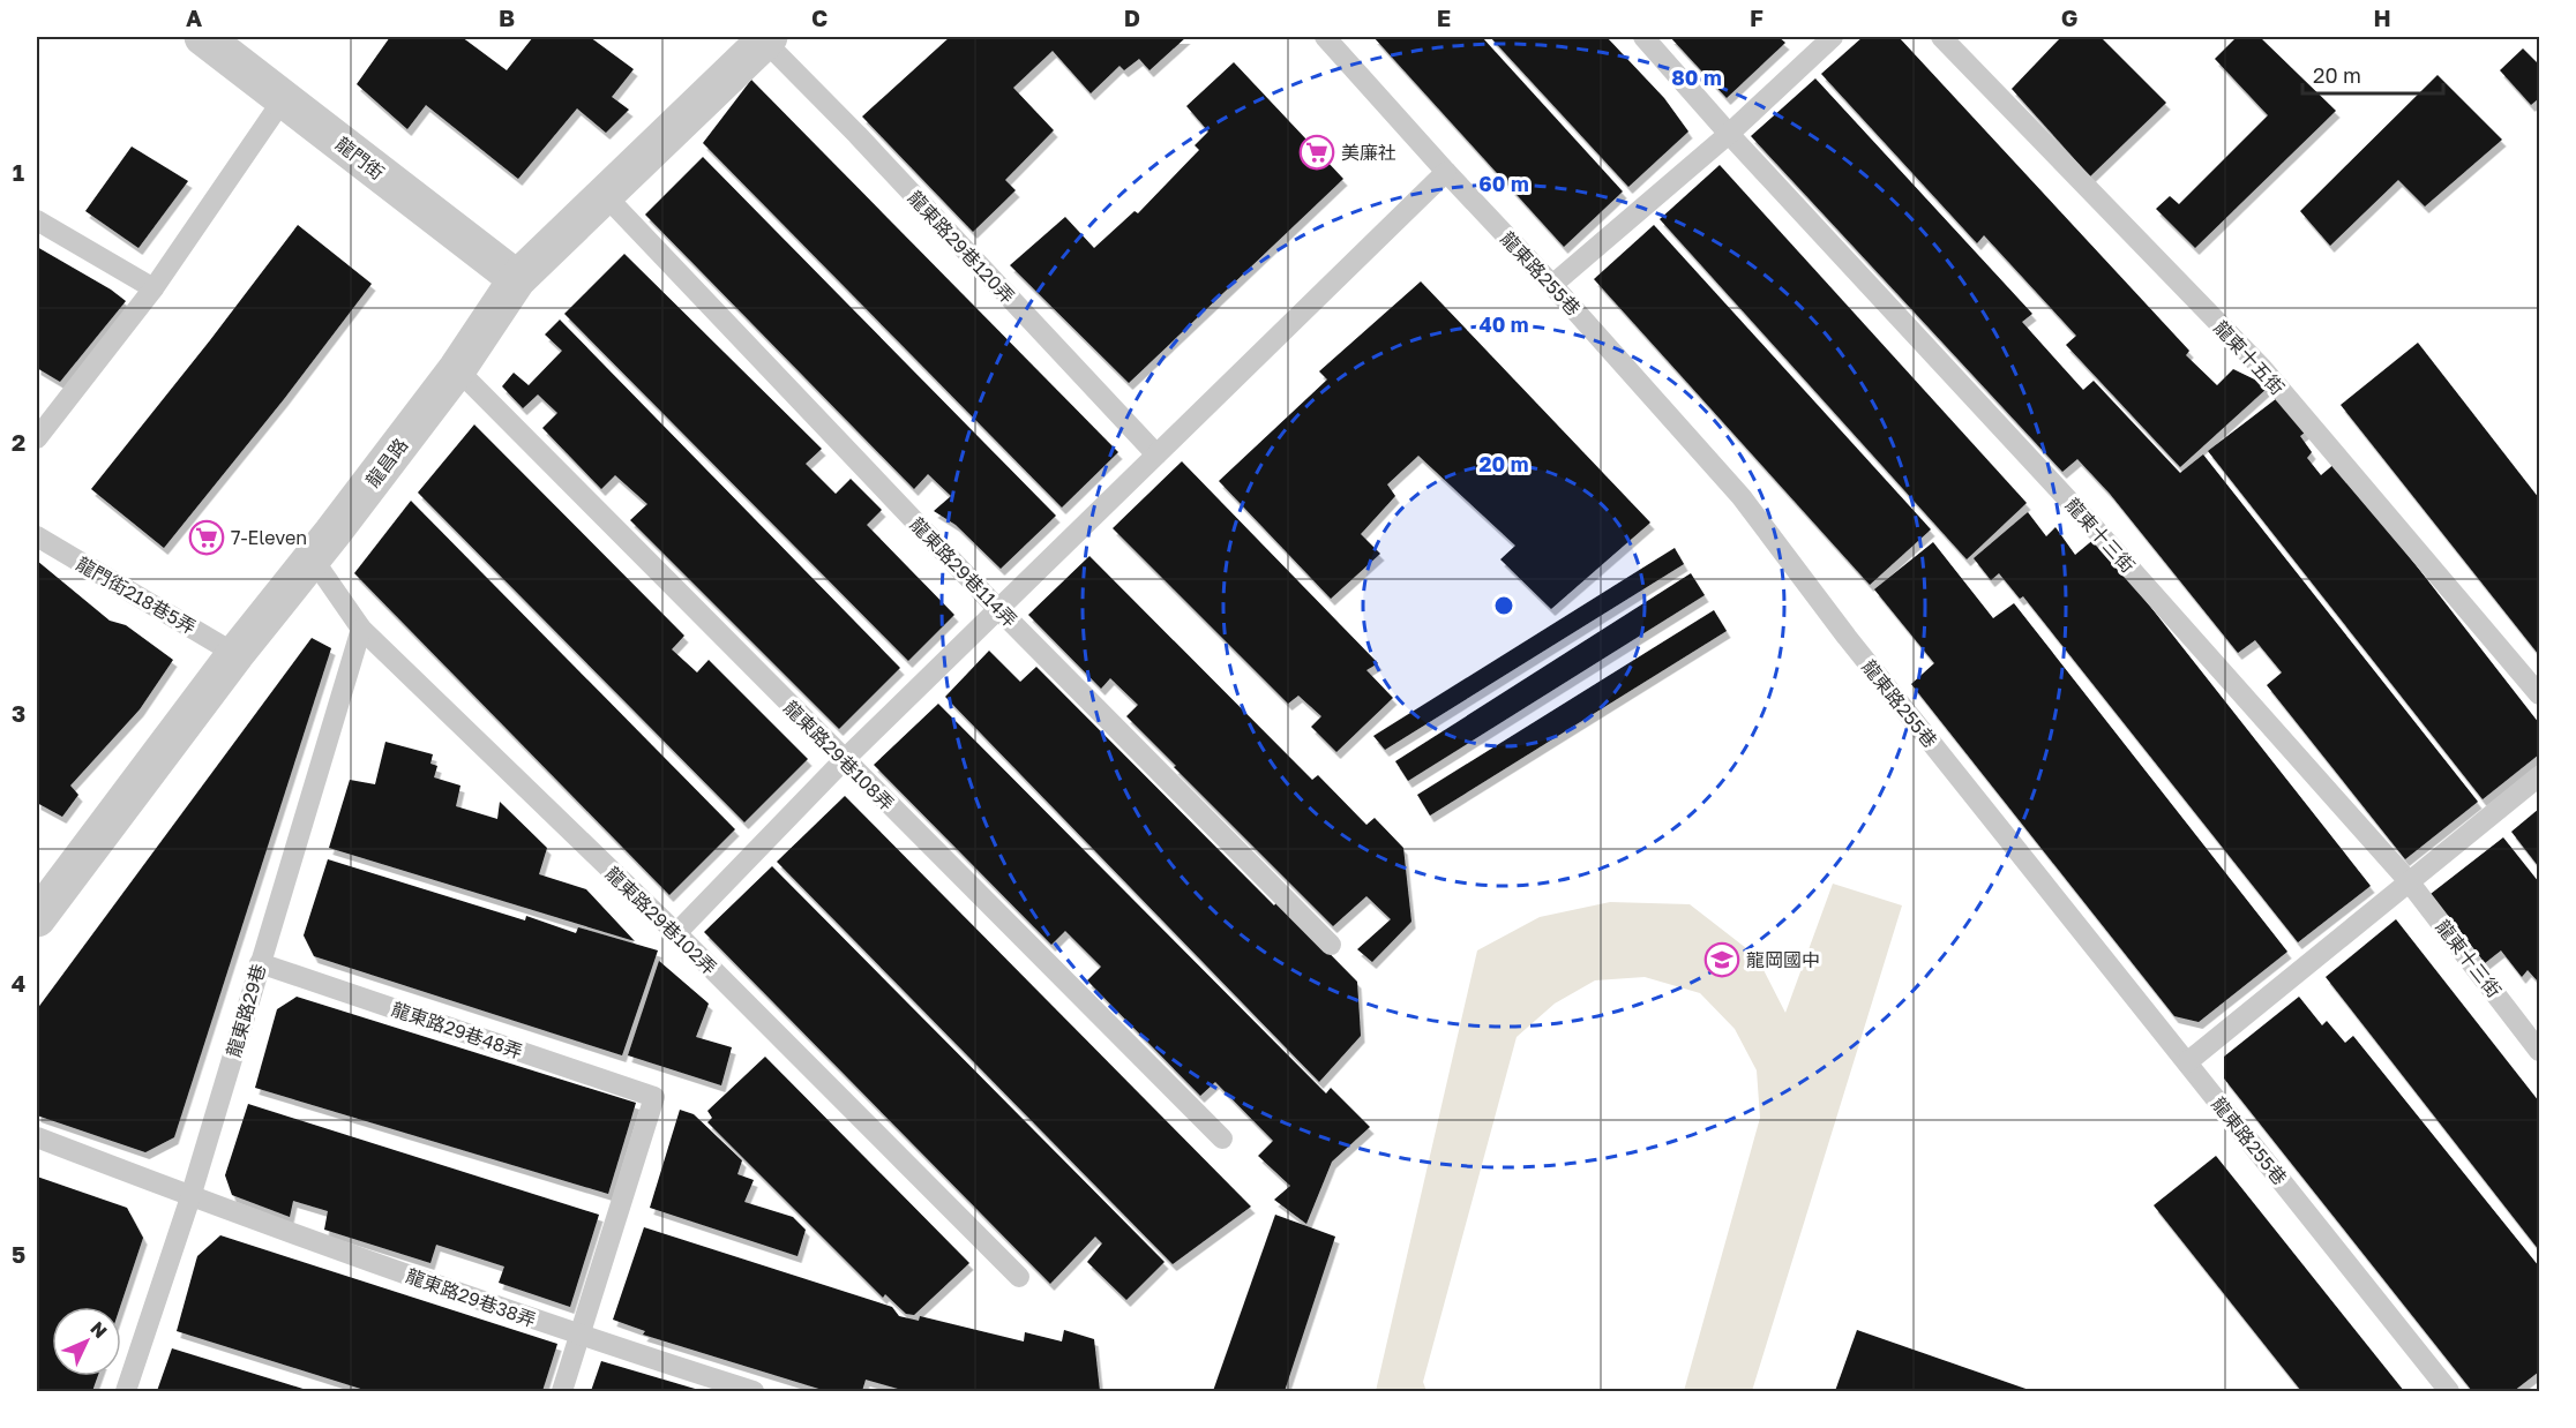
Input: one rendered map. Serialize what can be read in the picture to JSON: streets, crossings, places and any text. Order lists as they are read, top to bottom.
{
  "streets": {
    "street": ["龍門街", "龍昌路"],
    "lane": [
      "龍東路29巷120弄",
      "龍東路255巷",
      "龍東十五街",
      "龍東十三街",
      "龍東路29巷114弄",
      "龍門街218巷5弄",
      "龍東路29巷108弄",
      "龍東路29巷102弄",
      "龍東路29巷",
      "龍東路29巷48弄",
      "龍東路29巷38弄"
    ]
  },
  "crossings": [
    ["龍門街", "龍昌路"],
    ["龍東路29巷120弄", "龍昌路"],
    ["龍昌路", "龍東路29巷114弄"],
    ["龍昌路", "龍門街218巷5弄"],
    ["龍昌路", "龍東路29巷108弄"],
    ["龍昌路", "龍東路29巷102弄"],
    ["龍東路29巷102弄", "龍東路29巷"],
    ["龍東路29巷", "龍東路29巷48弄"],
    ["龍東路29巷", "龍東路29巷38弄"],
    ["龍東路29巷48弄", "龍東路29巷38弄"]
  ],
  "places": {
    "supermarket": ["美廉社", "7-Eleven"],
    "school or university": ["龍岡國中"]
  },
  "scale_bar": "20 m",
  "north": "top right",
  "grid": {
    "columns": [
      "A",
      "B",
      "C",
      "D",
      "E",
      "F",
      "G",
      "H"
    ],
    "rows": [
      "1",
      "2",
      "3",
      "4",
      "5"
    ]
  },
  "rings": [
    "80 m",
    "60 m",
    "40 m",
    "20 m"
  ]
}
